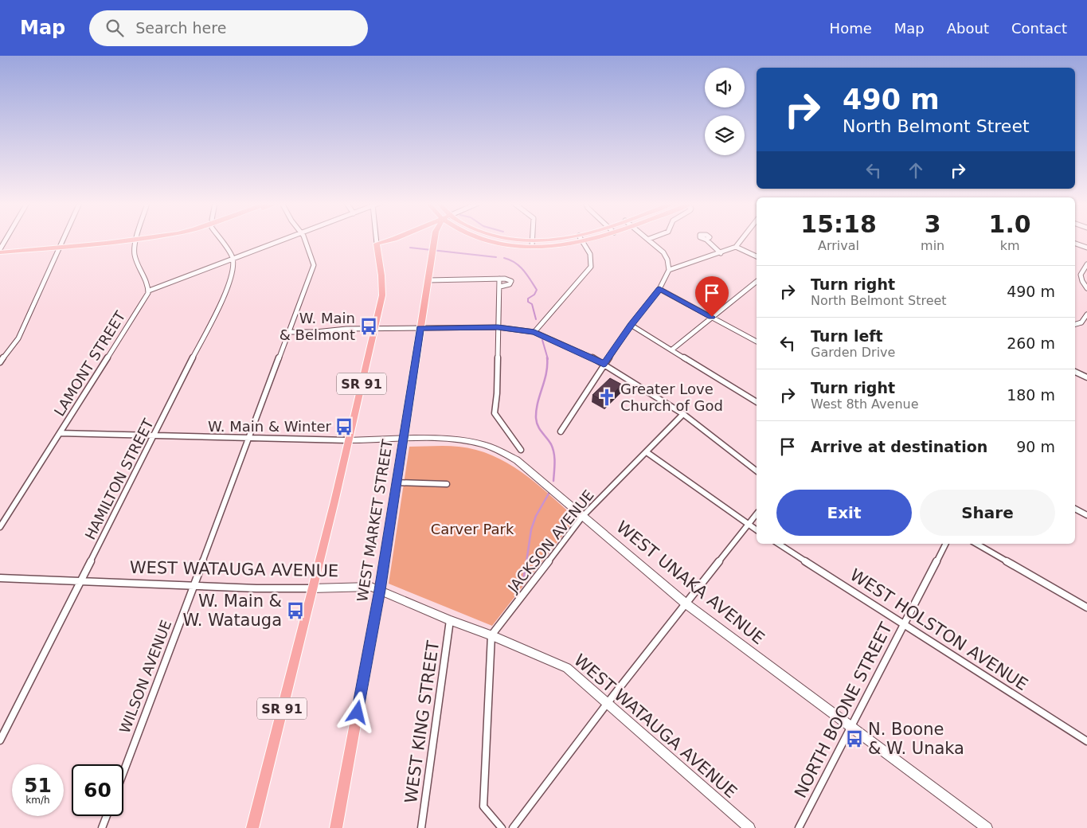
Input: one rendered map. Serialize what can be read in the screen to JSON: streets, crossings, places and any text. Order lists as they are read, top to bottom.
{
  "streets": {
    "main road": [
      "SR 91",
      "WEST MARKET STREET",
      "WEST WATAUGA AVENUE",
      "WEST UNAKA AVENUE"
    ],
    "street": [
      "LAMONT STREET",
      "HAMILTON STREET",
      "JACKSON AVENUE",
      "WEST HOLSTON AVENUE",
      "WILSON AVENUE",
      "NORTH BOONE STREET",
      "WEST KING STREET"
    ]
  },
  "crossings": [
    ["SR 91", "WEST WATAUGA AVENUE"],
    ["SR 91", "WEST UNAKA AVENUE"],
    ["HAMILTON STREET", "WEST WATAUGA AVENUE"],
    ["WEST MARKET STREET", "WEST WATAUGA AVENUE"],
    ["WEST MARKET STREET", "WEST UNAKA AVENUE"],
    ["JACKSON AVENUE", "WEST WATAUGA AVENUE"],
    ["JACKSON AVENUE", "WEST UNAKA AVENUE"],
    ["WEST WATAUGA AVENUE", "WILSON AVENUE"],
    ["WEST WATAUGA AVENUE", "WEST KING STREET"],
    ["WEST UNAKA AVENUE", "NORTH BOONE STREET"],
    ["WEST HOLSTON AVENUE", "NORTH BOONE STREET"]
  ],
  "parks": ["Carver Park"],
  "places": {
    "bus stop": [
      "W. Main & Belmont",
      "W. Main & Winter",
      "W. Main & W. Watauga",
      "N. Boone & W. Unaka"
    ],
    "church": ["Greater Love Church of God"]
  },
  "page": {
    "header": "Map",
    "search": "Search here",
    "nav": [
      "Home",
      "Map",
      "About",
      "Contact"
    ],
    "turn": ["490 m", "North Belmont Street"],
    "eta": [
      "15:18",
      "Arrival",
      "3",
      "min",
      "1.0",
      "km"
    ],
    "list": [
      {
        "name": "Turn right",
        "note": "North Belmont Street",
        "value": "490 m"
      },
      {
        "name": "Turn left",
        "note": "Garden Drive",
        "value": "260 m"
      },
      {
        "name": "Turn right",
        "note": "West 8th Avenue",
        "value": "180 m"
      },
      {
        "name": "Arrive at destination",
        "value": "90 m"
      }
    ],
    "buttons": ["Exit", "Share"],
    "speed": "51 km/h",
    "limit": "60"
  }
}
